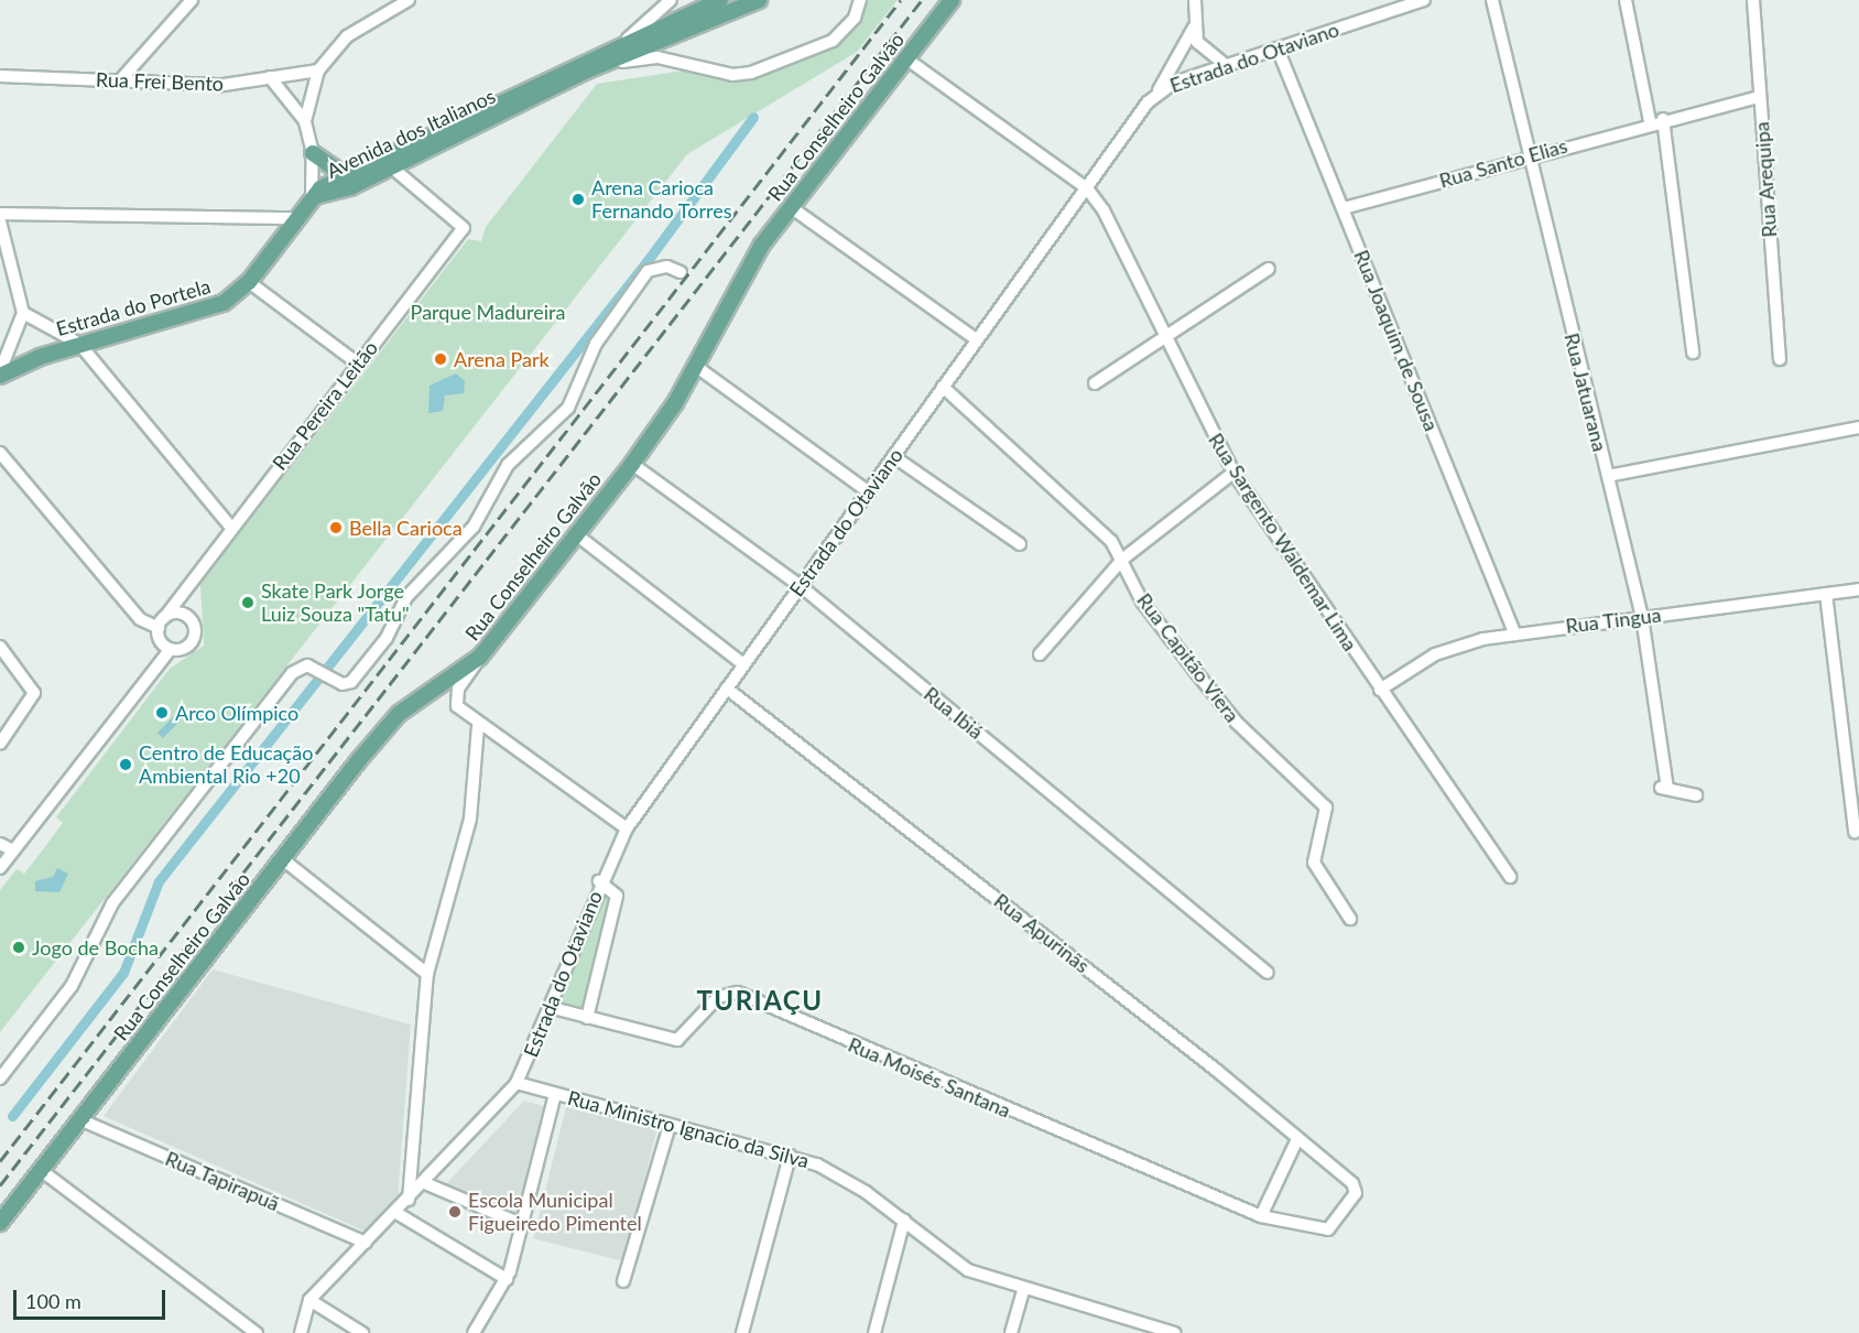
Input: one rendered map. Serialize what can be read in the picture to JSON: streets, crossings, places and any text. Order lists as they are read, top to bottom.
{
  "streets": {
    "main road": ["Rua Conselheiro Galvão", "Avenida dos Italianos", "Estrada do Portela"],
    "street": [
      "Estrada do Otaviano",
      "Rua Frei Bento",
      "Rua Santo Elias",
      "Rua Arequipa",
      "Rua Joaquim de Sousa",
      "Rua Jatuarana",
      "Rua Pereira Leitão",
      "Rua Sargento Waldemar Lima",
      "Rua Tingua",
      "Rua Capitão Viera",
      "Rua Ibiá",
      "Rua Apurinãs",
      "Rua Moisés Santana",
      "Rua Ministro Ignacio da Silva",
      "Rua Tapirapuã"
    ]
  },
  "crossings": [
    ["Estrada do Otaviano", "Rua Joaquim de Sousa"],
    ["Estrada do Otaviano", "Rua Sargento Waldemar Lima"],
    ["Estrada do Otaviano", "Rua Capitão Viera"],
    ["Estrada do Otaviano", "Rua Ibiá"],
    ["Estrada do Otaviano", "Rua Apurinãs"],
    ["Estrada do Otaviano", "Rua Moisés Santana"],
    ["Estrada do Otaviano", "Rua Ministro Ignacio da Silva"],
    ["Estrada do Otaviano", "Rua Tapirapuã"],
    ["Rua Conselheiro Galvão", "Rua Ibiá"],
    ["Rua Conselheiro Galvão", "Rua Tapirapuã"],
    ["Avenida dos Italianos", "Estrada do Portela"],
    ["Avenida dos Italianos", "Rua Pereira Leitão"],
    ["Rua Santo Elias", "Rua Arequipa"],
    ["Rua Santo Elias", "Rua Joaquim de Sousa"],
    ["Rua Santo Elias", "Rua Jatuarana"],
    ["Rua Joaquim de Sousa", "Rua Tingua"],
    ["Rua Jatuarana", "Rua Tingua"],
    ["Rua Sargento Waldemar Lima", "Rua Tingua"],
    ["Rua Apurinãs", "Rua Moisés Santana"]
  ],
  "districts": ["TURIAÇU"],
  "parks": ["Parque Madureira"],
  "places": [
    "Arena Carioca Fernando Torres",
    "Arena Park",
    "Bella Carioca",
    "Skate Park Jorge Luiz Souza \"Tatu\"",
    "Arco Olímpico",
    "Centro de Educação Ambiental Rio +20",
    "Jogo de Bocha",
    "Escola Municipal Figueiredo Pimentel"
  ],
  "scale_bar": "100 m"
}
